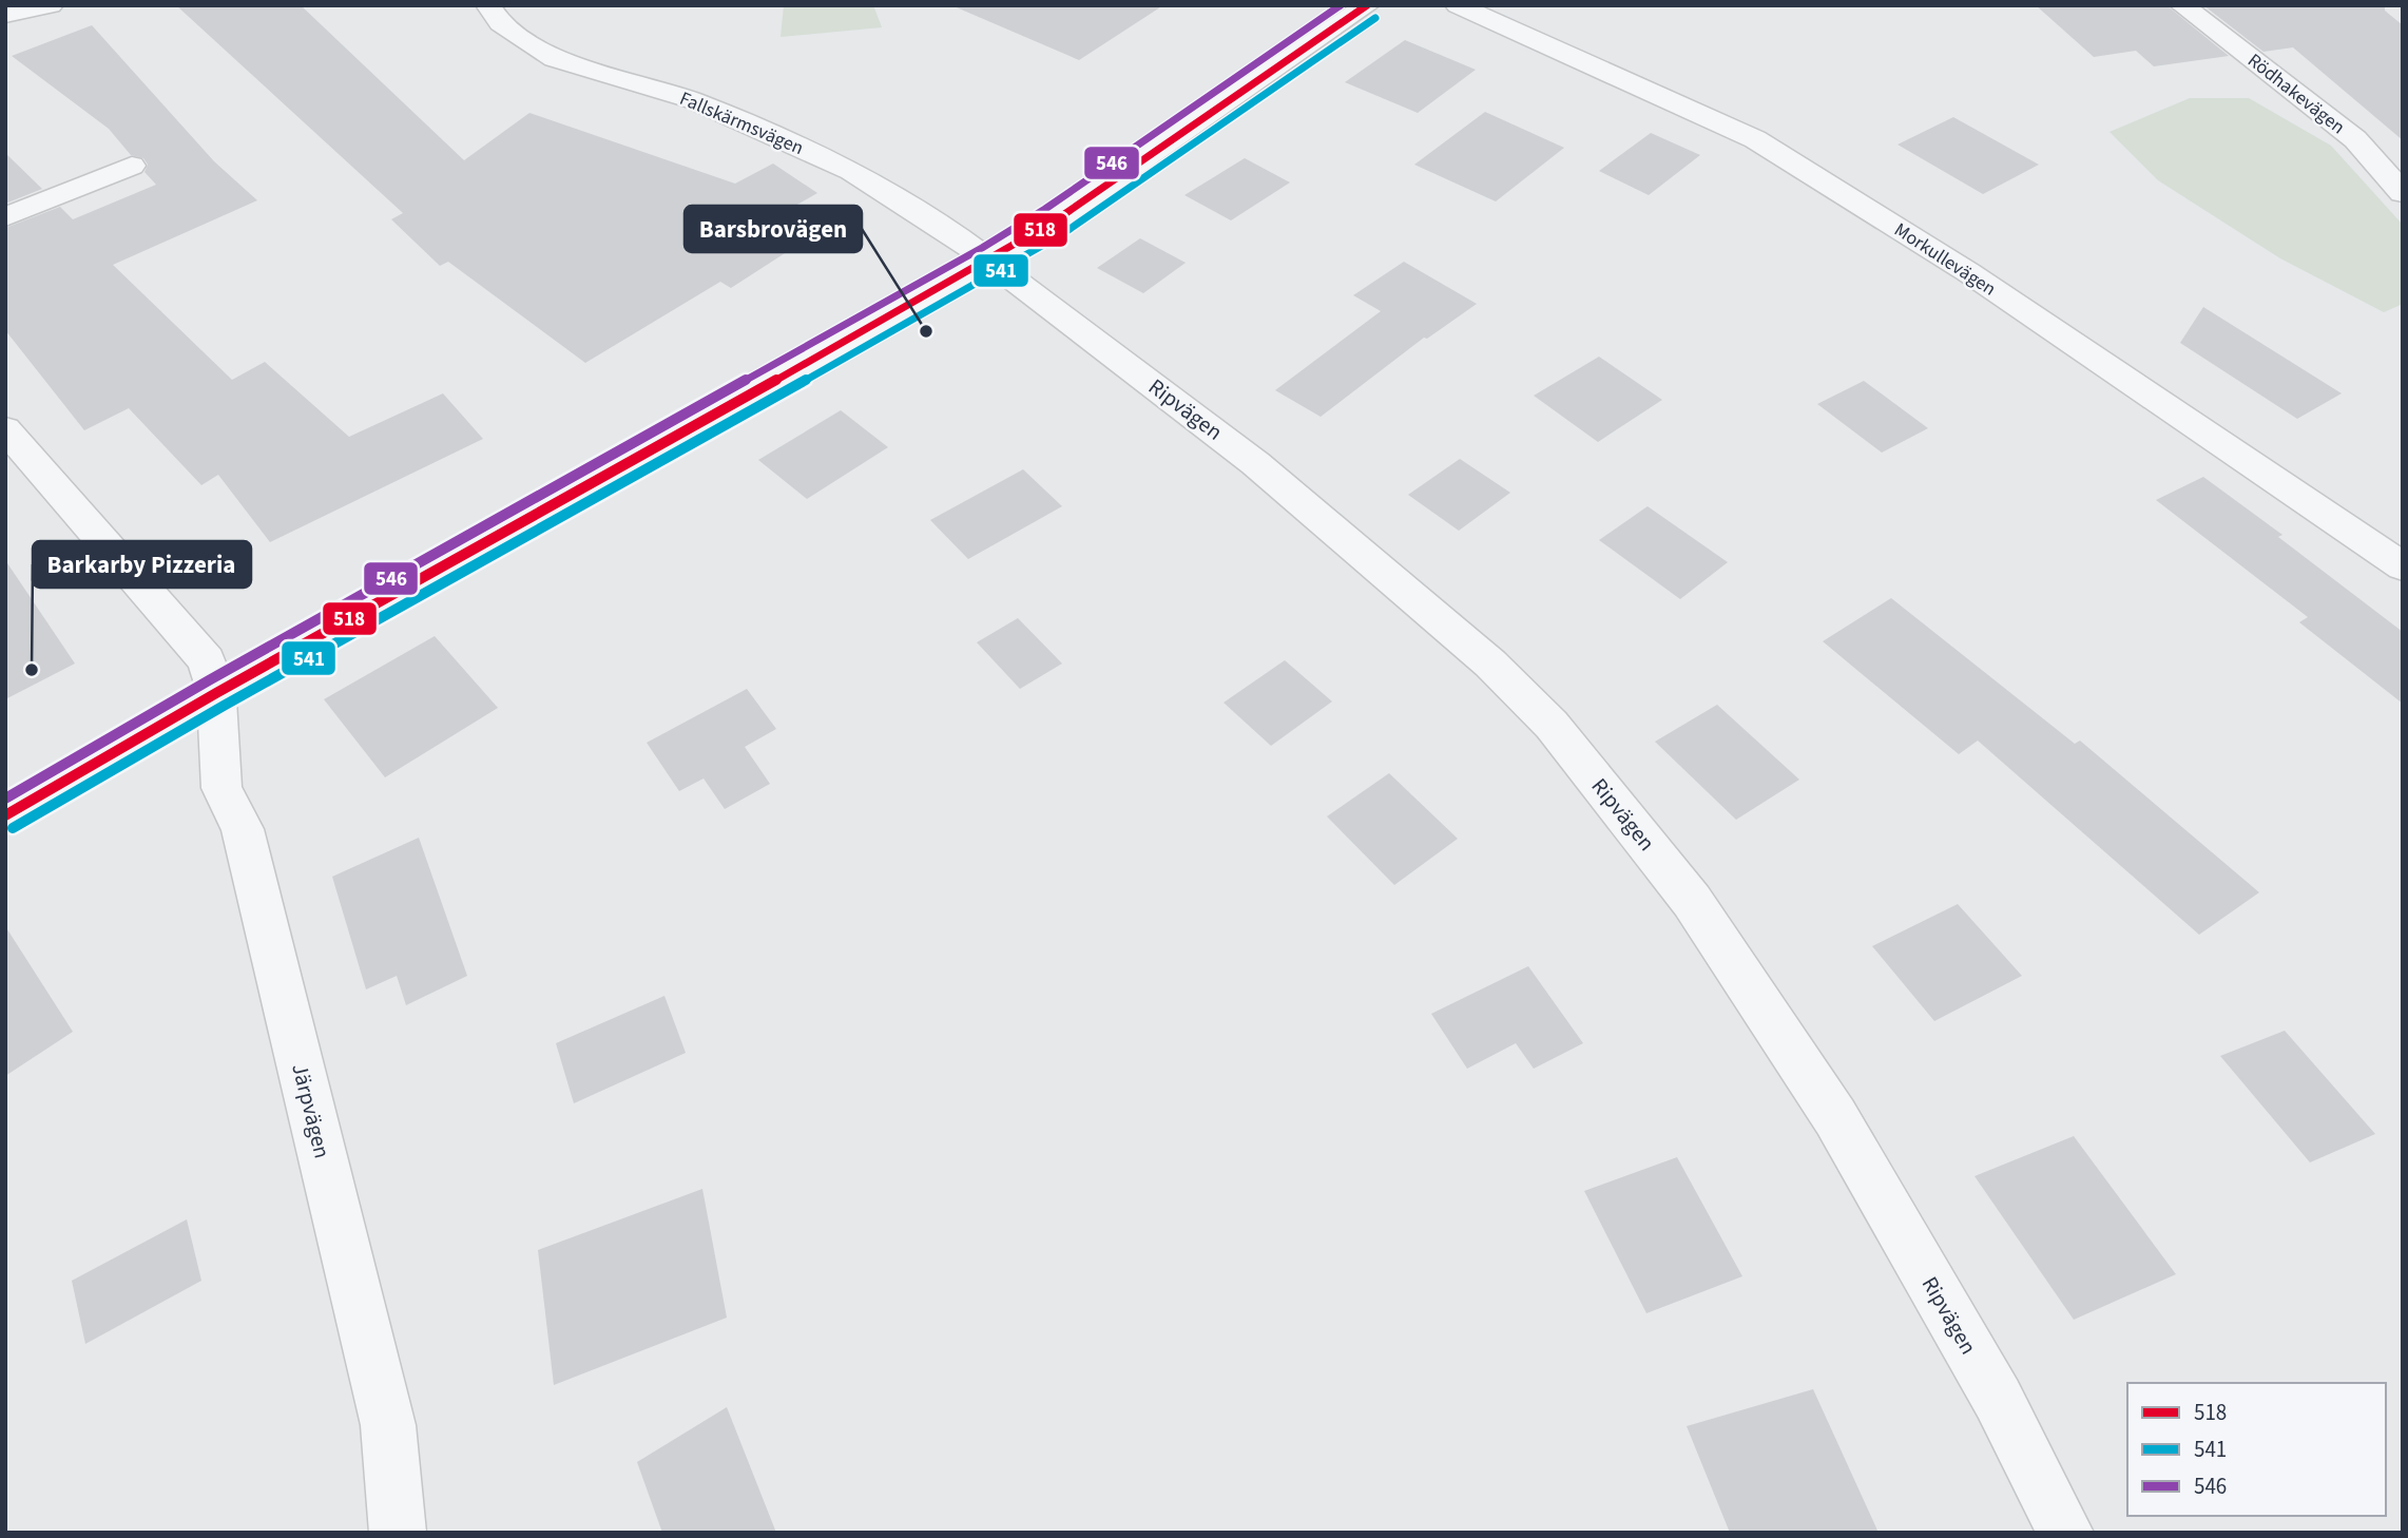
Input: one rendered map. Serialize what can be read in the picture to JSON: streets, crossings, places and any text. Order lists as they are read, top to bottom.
{
  "streets": {
    "street": [
      "Rödhakevägen",
      "Fallskärmsvägen",
      "Morkullevägen",
      "Ripvägen",
      "Järpvägen"
    ]
  },
  "crossings": [
    ["Fallskärmsvägen", "Ripvägen"]
  ],
  "places": ["Barsbrovägen", "Barkarby Pizzeria"],
  "lines": ["transit line 518", "transit line 546", "transit line 541"],
  "legend": ["518", "541", "546"]
}
